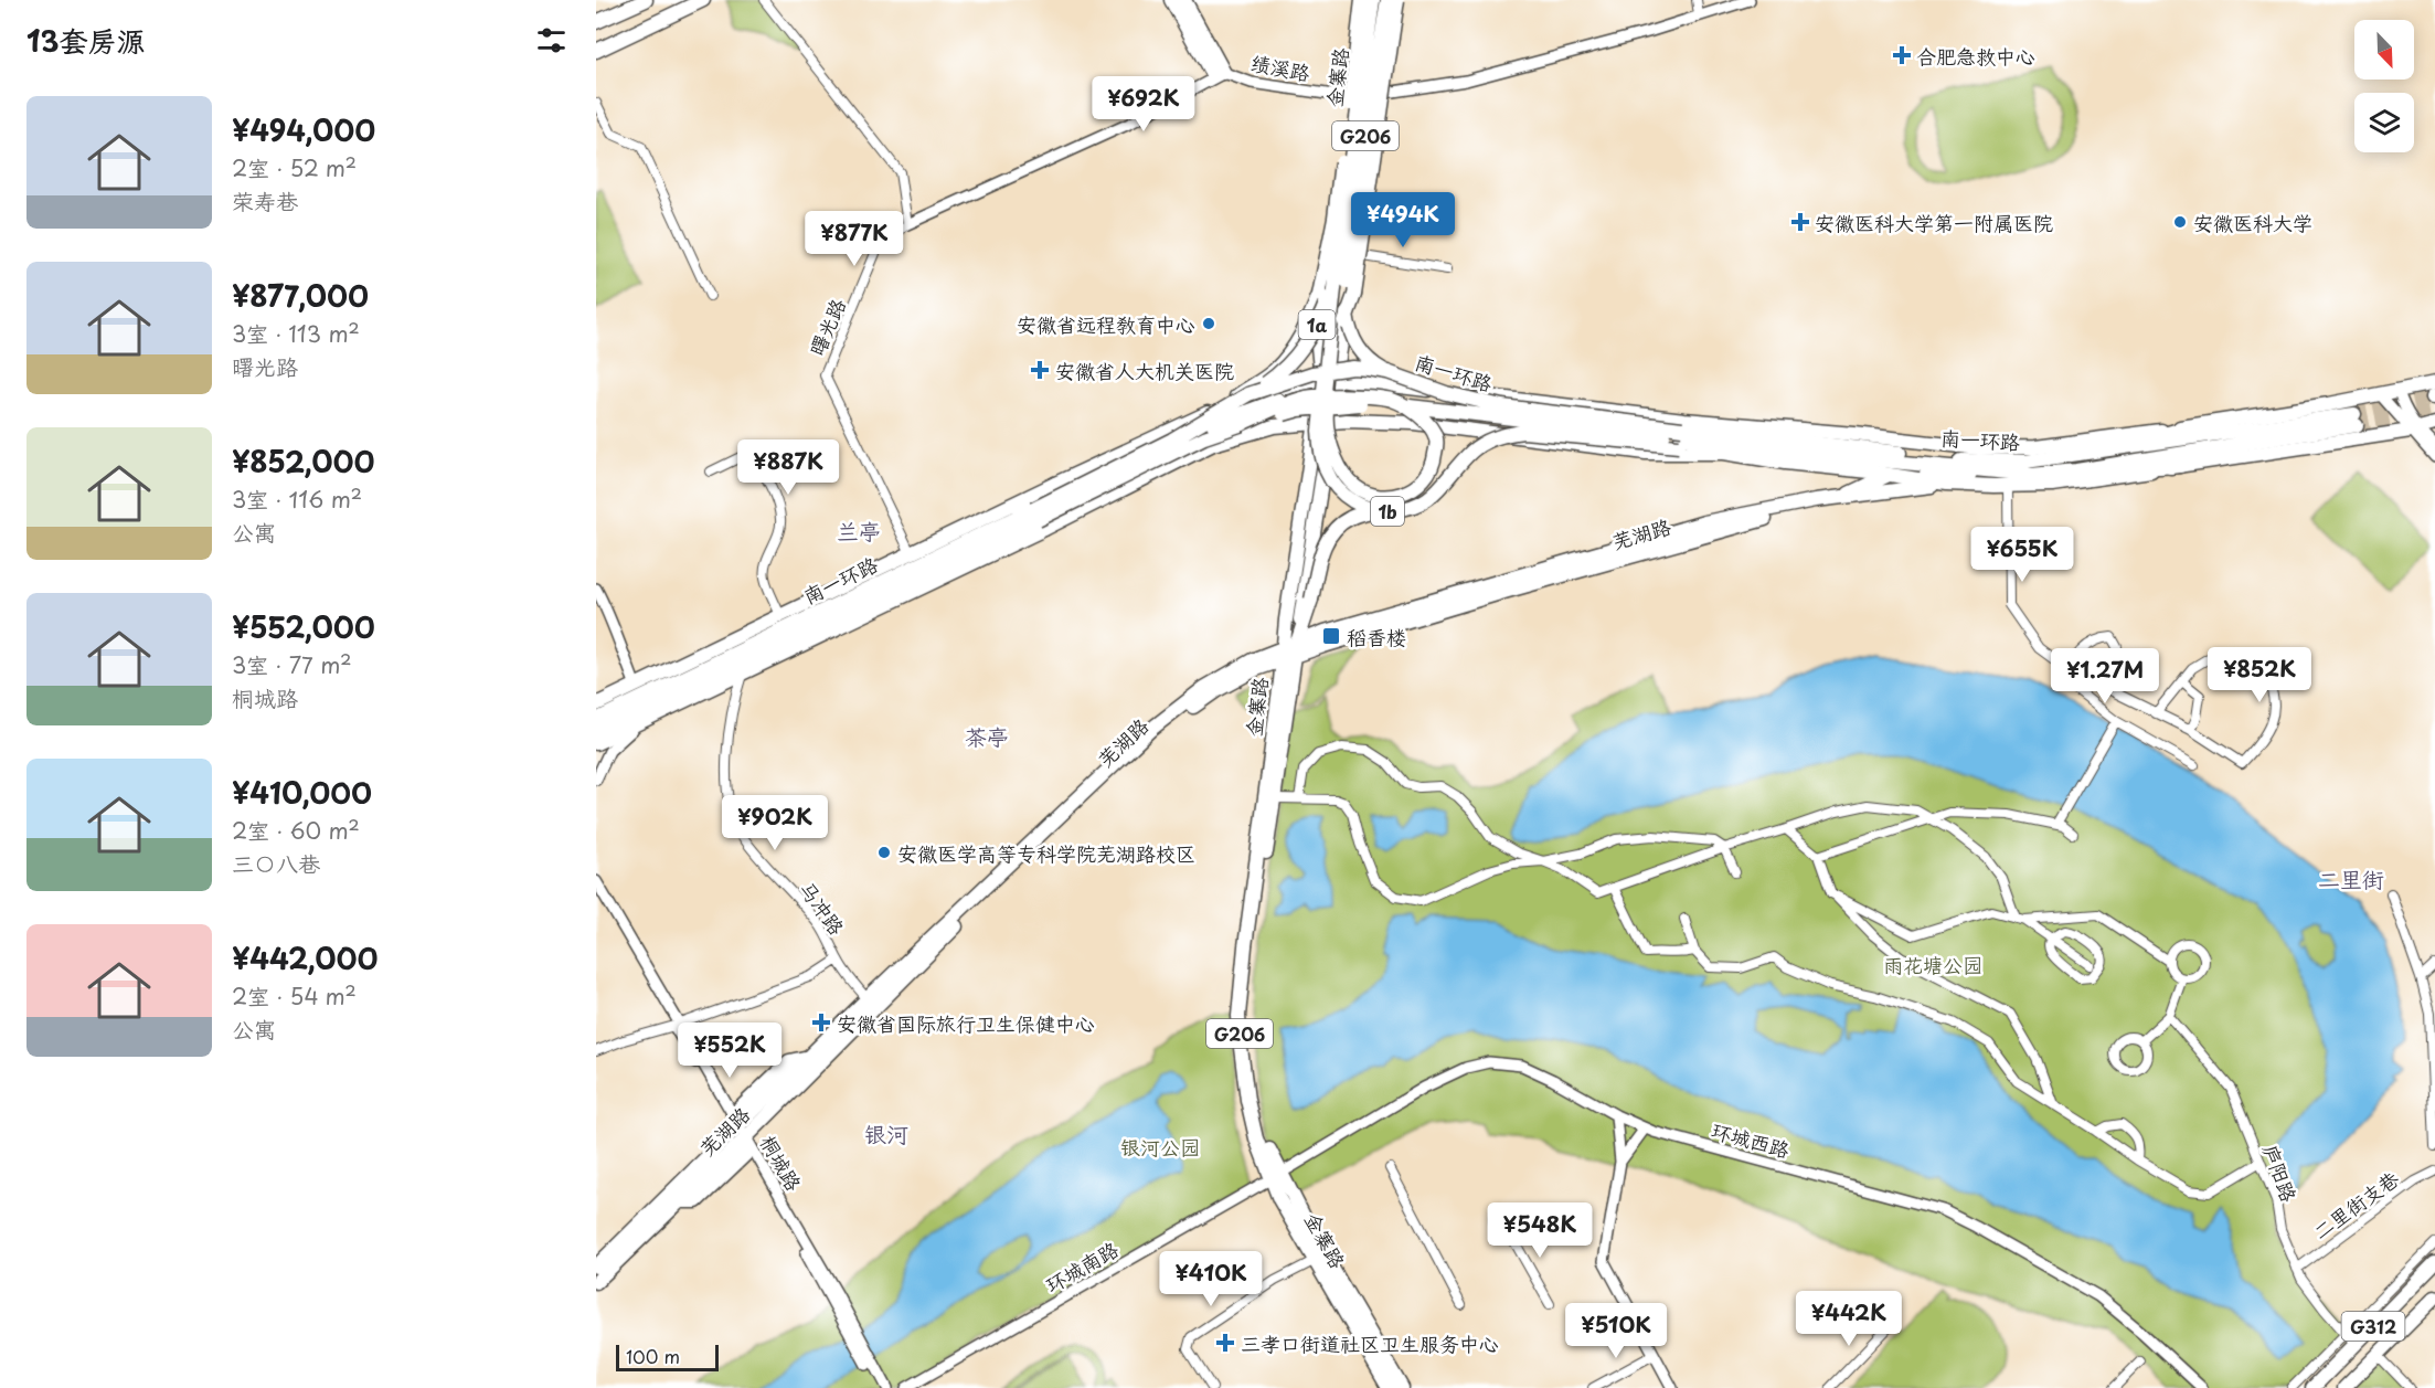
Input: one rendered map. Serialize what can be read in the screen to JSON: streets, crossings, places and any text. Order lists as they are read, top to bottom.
{
  "streets": {
    "main road": [
      "金寨路",
      "G206",
      "1a",
      "南一环路",
      "1b",
      "芜湖路",
      "G312"
    ],
    "street": [
      "绩溪路",
      "曙光路",
      "马冲路",
      "环城西路",
      "桐城路",
      "庐阳路",
      "二里街支巷",
      "环城南路"
    ]
  },
  "crossings": [
    ["绩溪路", "金寨路"],
    ["金寨路", "芜湖路"],
    ["金寨路", "环城西路"],
    ["金寨路", "环城南路"],
    ["G206", "南一环路"],
    ["1a", "南一环路"],
    ["1a", "1b"],
    ["南一环路", "1b"],
    ["芜湖路", "马冲路"],
    ["芜湖路", "桐城路"],
    ["环城西路", "环城南路"],
    ["庐阳路", "二里街支巷"],
    ["庐阳路", "G312"]
  ],
  "districts": [
    "兰亭",
    "茶亭",
    "二里街",
    "银河"
  ],
  "parks": ["雨花塘公园", "银河公园"],
  "places": {
    "health": [
      "合肥急救中心",
      "安徽医科大学第一附属医院",
      "安徽省人大机关医院",
      "安徽省国际旅行卫生保健中心",
      "三孝口街道社区卫生服务中心"
    ],
    "other": ["安徽医科大学", "安徽省远程教育中心", "安徽医学高等专科学院芜湖路校区"],
    "transit": ["稻香楼"]
  },
  "scale_bar": "100 m",
  "north": "bottom right",
  "page": {
    "heading": "13套房源",
    "price": [
      "¥692K",
      "¥494K",
      "¥877K",
      "¥887K",
      "¥655K",
      "¥852K",
      "¥1.27M",
      "¥902K",
      "¥552K",
      "¥548K",
      "¥410K",
      "¥442K",
      "¥510K"
    ],
    "list": [
      {
        "name": "¥494,000",
        "note": "2室 · 52 m² · 荣寿巷"
      },
      {
        "name": "¥877,000",
        "note": "3室 · 113 m² · 曙光路"
      },
      {
        "name": "¥852,000",
        "note": "3室 · 116 m² · 公寓"
      },
      {
        "name": "¥552,000",
        "note": "3室 · 77 m² · 桐城路"
      },
      {
        "name": "¥410,000",
        "note": "2室 · 60 m² · 三〇八巷"
      },
      {
        "name": "¥442,000",
        "note": "2室 · 54 m² · 公寓"
      }
    ],
    "scale": "100 m"
  }
}
